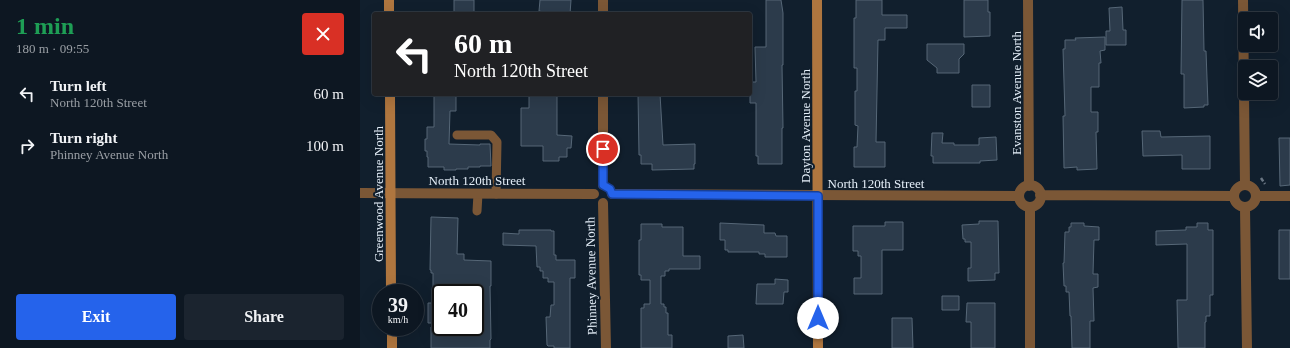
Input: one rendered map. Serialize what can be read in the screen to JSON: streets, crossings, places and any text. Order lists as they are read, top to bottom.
{
  "streets": {
    "street": [
      "Evanston Avenue North",
      "Dayton Avenue North",
      "North 120th Street",
      "Greenwood Avenue North",
      "Phinney Avenue North"
    ]
  },
  "crossings": [
    ["Evanston Avenue North", "North 120th Street"],
    ["Dayton Avenue North", "North 120th Street"],
    ["North 120th Street", "Greenwood Avenue North"],
    ["North 120th Street", "Phinney Avenue North"]
  ],
  "page": {
    "heading": ["1 min", "180 m · 09:55"],
    "turn": ["60 m", "North 120th Street"],
    "list": [
      {
        "name": "Turn left",
        "note": "North 120th Street",
        "value": "60 m"
      },
      {
        "name": "Turn right",
        "note": "Phinney Avenue North",
        "value": "100 m"
      }
    ],
    "speed": "39 km/h",
    "limit": "40",
    "buttons": ["Exit", "Share"]
  }
}
